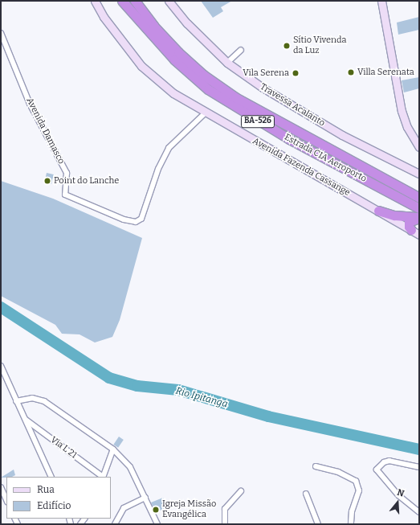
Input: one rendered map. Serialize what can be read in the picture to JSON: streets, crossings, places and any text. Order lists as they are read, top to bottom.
{
  "streets": {
    "highway": ["BA-526", "Estrada CIA Aeroporto"],
    "main road": ["Travessa Acalanto", "Avenida Fazenda Cassange"],
    "street": ["Avenida Damasco", "Via L 21"]
  },
  "crossings": [
    ["Avenida Damasco", "Avenida Fazenda Cassange"]
  ],
  "water": ["Rio Ipitanga"],
  "places": [
    "Sítio Vivenda da Luz",
    "Villa Serenata",
    "Vila Serena",
    "Point do Lanche",
    "Igreja Missão Evangélica"
  ],
  "legend": ["Rua", "Edifício"],
  "north": "top"
}
